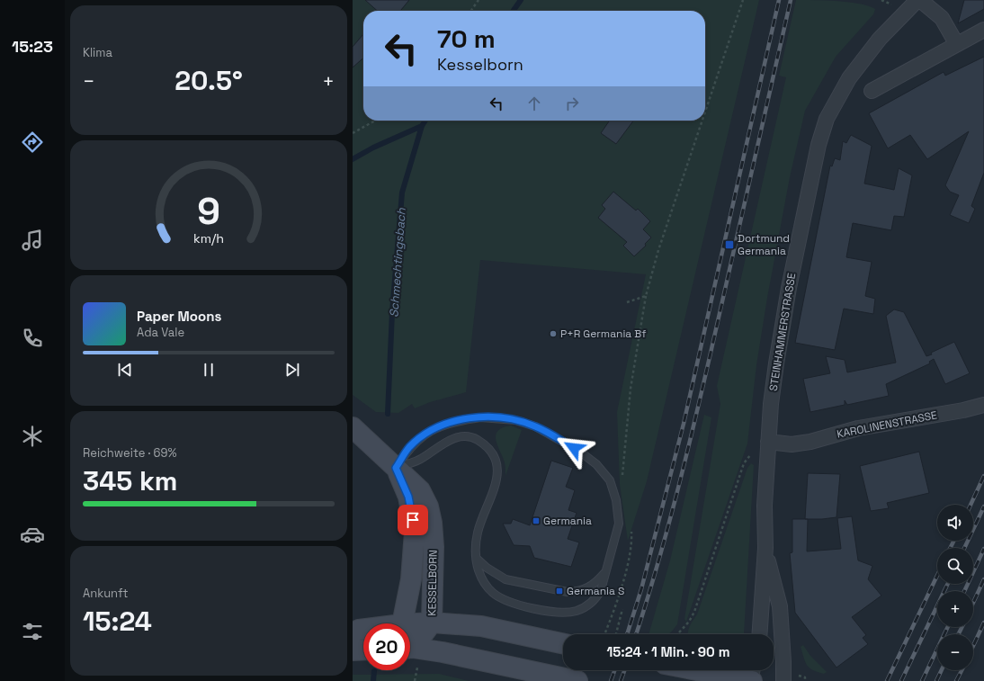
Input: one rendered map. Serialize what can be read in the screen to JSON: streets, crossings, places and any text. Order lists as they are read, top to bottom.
{
  "streets": {
    "main road": ["KESSELBORN"],
    "street": ["STEINHAMMERSTRASSE", "KAROLINENSTRASSE"]
  },
  "crossings": [
    ["STEINHAMMERSTRASSE", "KAROLINENSTRASSE"]
  ],
  "water": ["Schmechtingsbach"],
  "places": {
    "transit": ["Dortmund Germania", "Germania", "Germania S"],
    "other": ["P+R Germania Bf"]
  },
  "page": {
    "tabs": "15:23",
    "tile": [
      "Klima",
      ["Reichweite · 69%", "345 km"],
      ["Ankunft", "15:24"]
    ],
    "turn": ["70 m", "Kesselborn"],
    "heat": ["−", "20.5°", "+"],
    "song": ["Paper Moons", "Ada Vale"],
    "map_buttons": ["+", "−"],
    "limit": "20",
    "trip": "15:24 · 1 Min. · 90 m",
    "gauge": ["9", "km/h"]
  }
}
